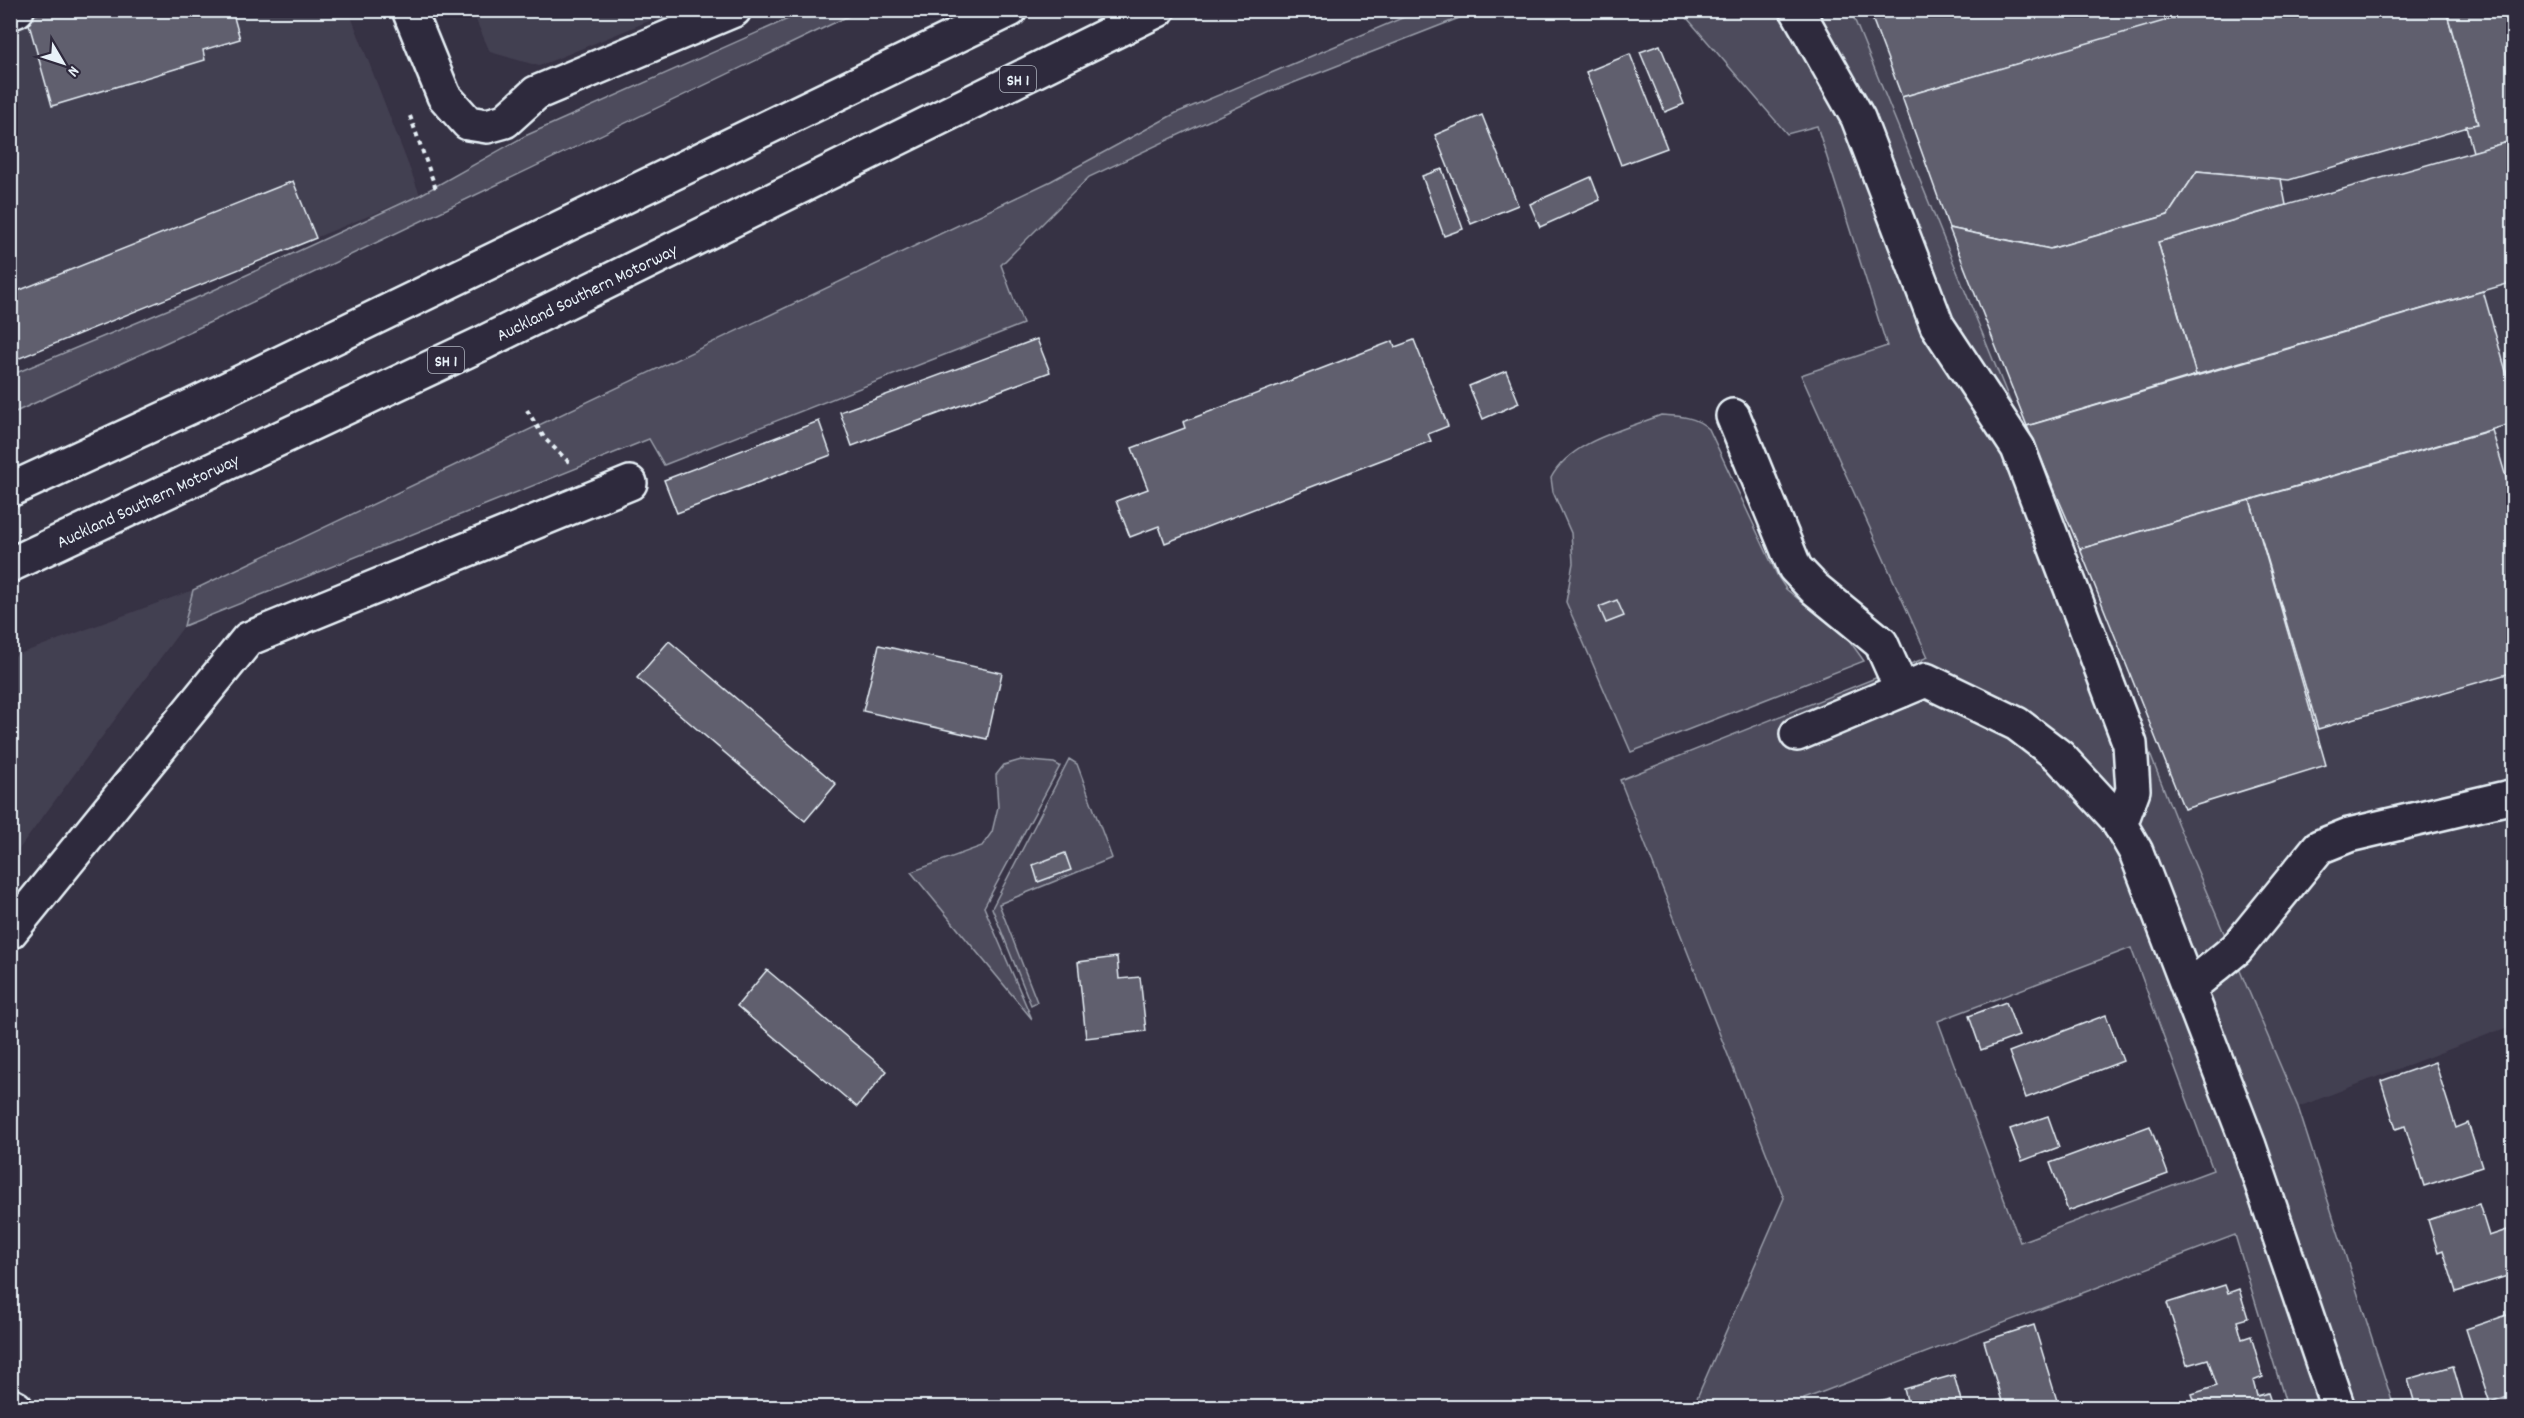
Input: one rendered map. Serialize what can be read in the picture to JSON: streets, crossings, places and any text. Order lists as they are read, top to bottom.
{
  "streets": {
    "main road": ["SH 1", "Auckland Southern Motorway"]
  },
  "north": "bottom right"
}
